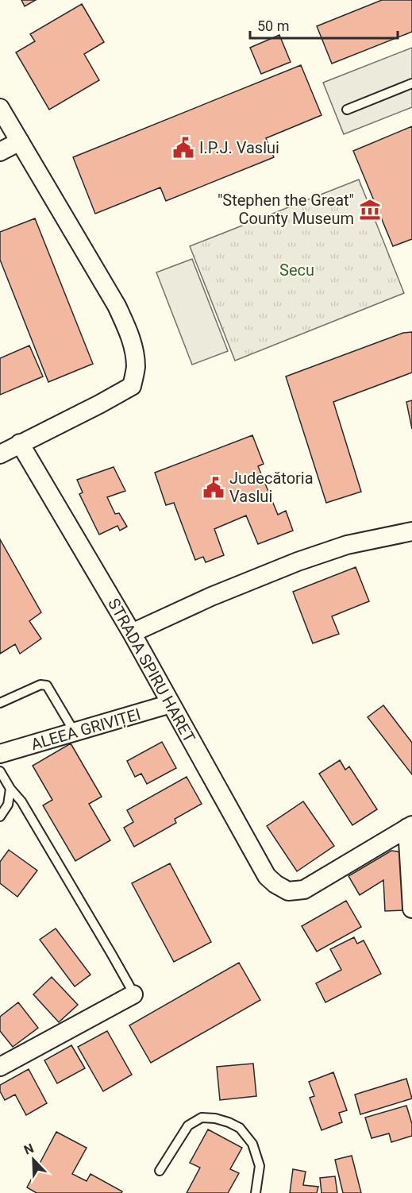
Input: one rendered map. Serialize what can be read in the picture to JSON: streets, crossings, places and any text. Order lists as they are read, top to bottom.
{
  "streets": {
    "street": ["STRADA SPIRU HARET", "ALEEA GRIVIȚEI"]
  },
  "crossings": [
    ["STRADA SPIRU HARET", "ALEEA GRIVIȚEI"]
  ],
  "parks": ["Secu"],
  "places": {
    "public building": ["I.P.J. Vaslui", "Judecătoria Vaslui"],
    "museum": ["\"Stephen the Great\" County Museum"]
  },
  "scale_bar": "50 m",
  "north": "top left"
}
